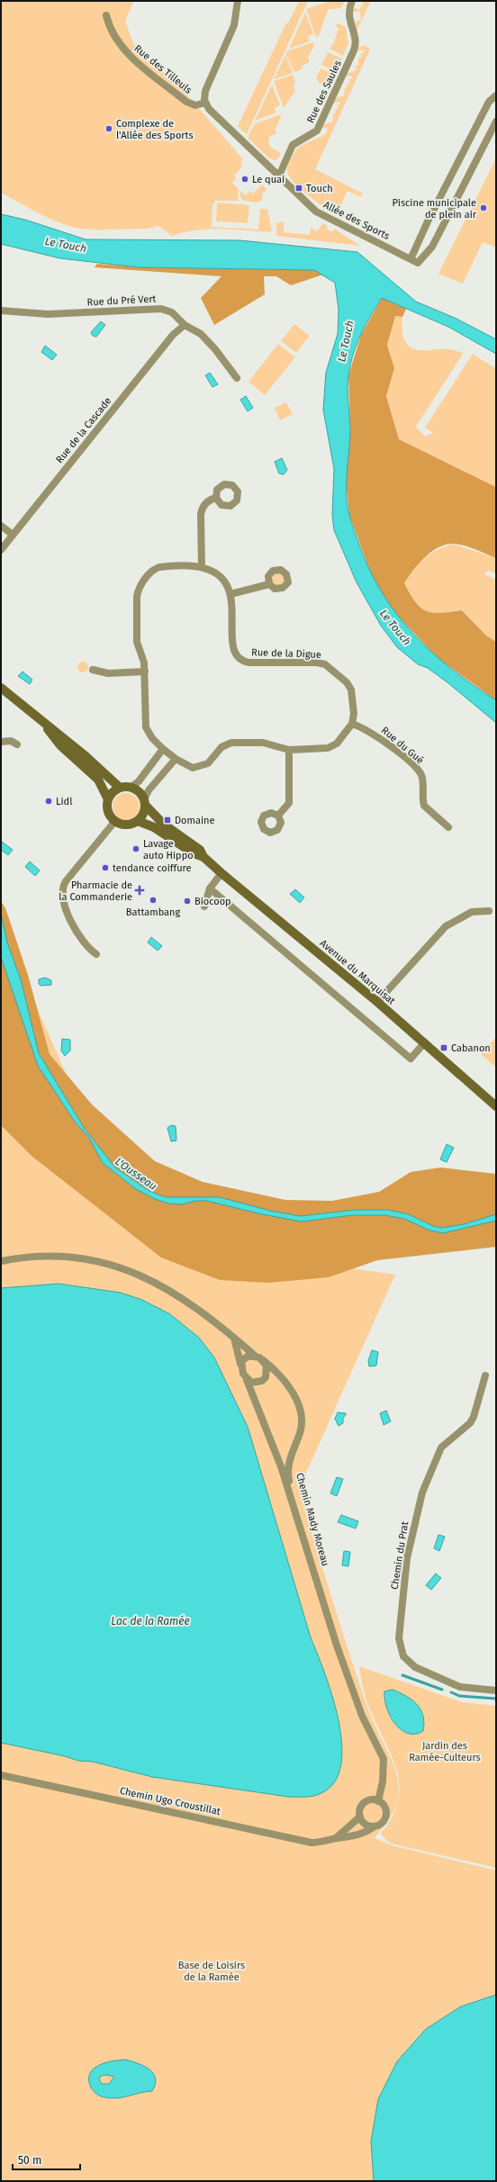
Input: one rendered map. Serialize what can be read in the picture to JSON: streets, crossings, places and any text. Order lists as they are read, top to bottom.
{
  "streets": {
    "main road": ["Avenue du Marquisat"],
    "street": [
      "Rue des Tilleuls",
      "Rue des Saules",
      "Allée des Sports",
      "Rue du Pré Vert",
      "Rue de la Cascade",
      "Rue de la Digue",
      "Rue du Gué",
      "Chemin Mady Moreau",
      "Chemin du Prat",
      "Chemin Ugo Croustillat"
    ]
  },
  "crossings": [
    ["Rue des Tilleuls", "Allée des Sports"],
    ["Rue des Saules", "Allée des Sports"],
    ["Rue du Pré Vert", "Rue de la Cascade"],
    ["Rue de la Digue", "Rue du Gué"],
    ["Chemin Mady Moreau", "Chemin Ugo Croustillat"]
  ],
  "water": ["Le Touch", "L'Ousseau", "Lac de la Ramée"],
  "parks": ["Jardin des Ramée-Culteurs", "Base de Loisirs de la Ramée"],
  "places": {
    "other": [
      "Complexe de l'Allée des Sports",
      "Le quai",
      "Piscine municipale de plein air",
      "Lidl",
      "Lavage auto Hippo",
      "tendance coiffure",
      "Battambang",
      "Biocoop"
    ],
    "transit": ["Touch", "Domaine", "Cabanon"],
    "health": ["Pharmacie de la Commanderie"]
  },
  "scale_bar": "50 m"
}
